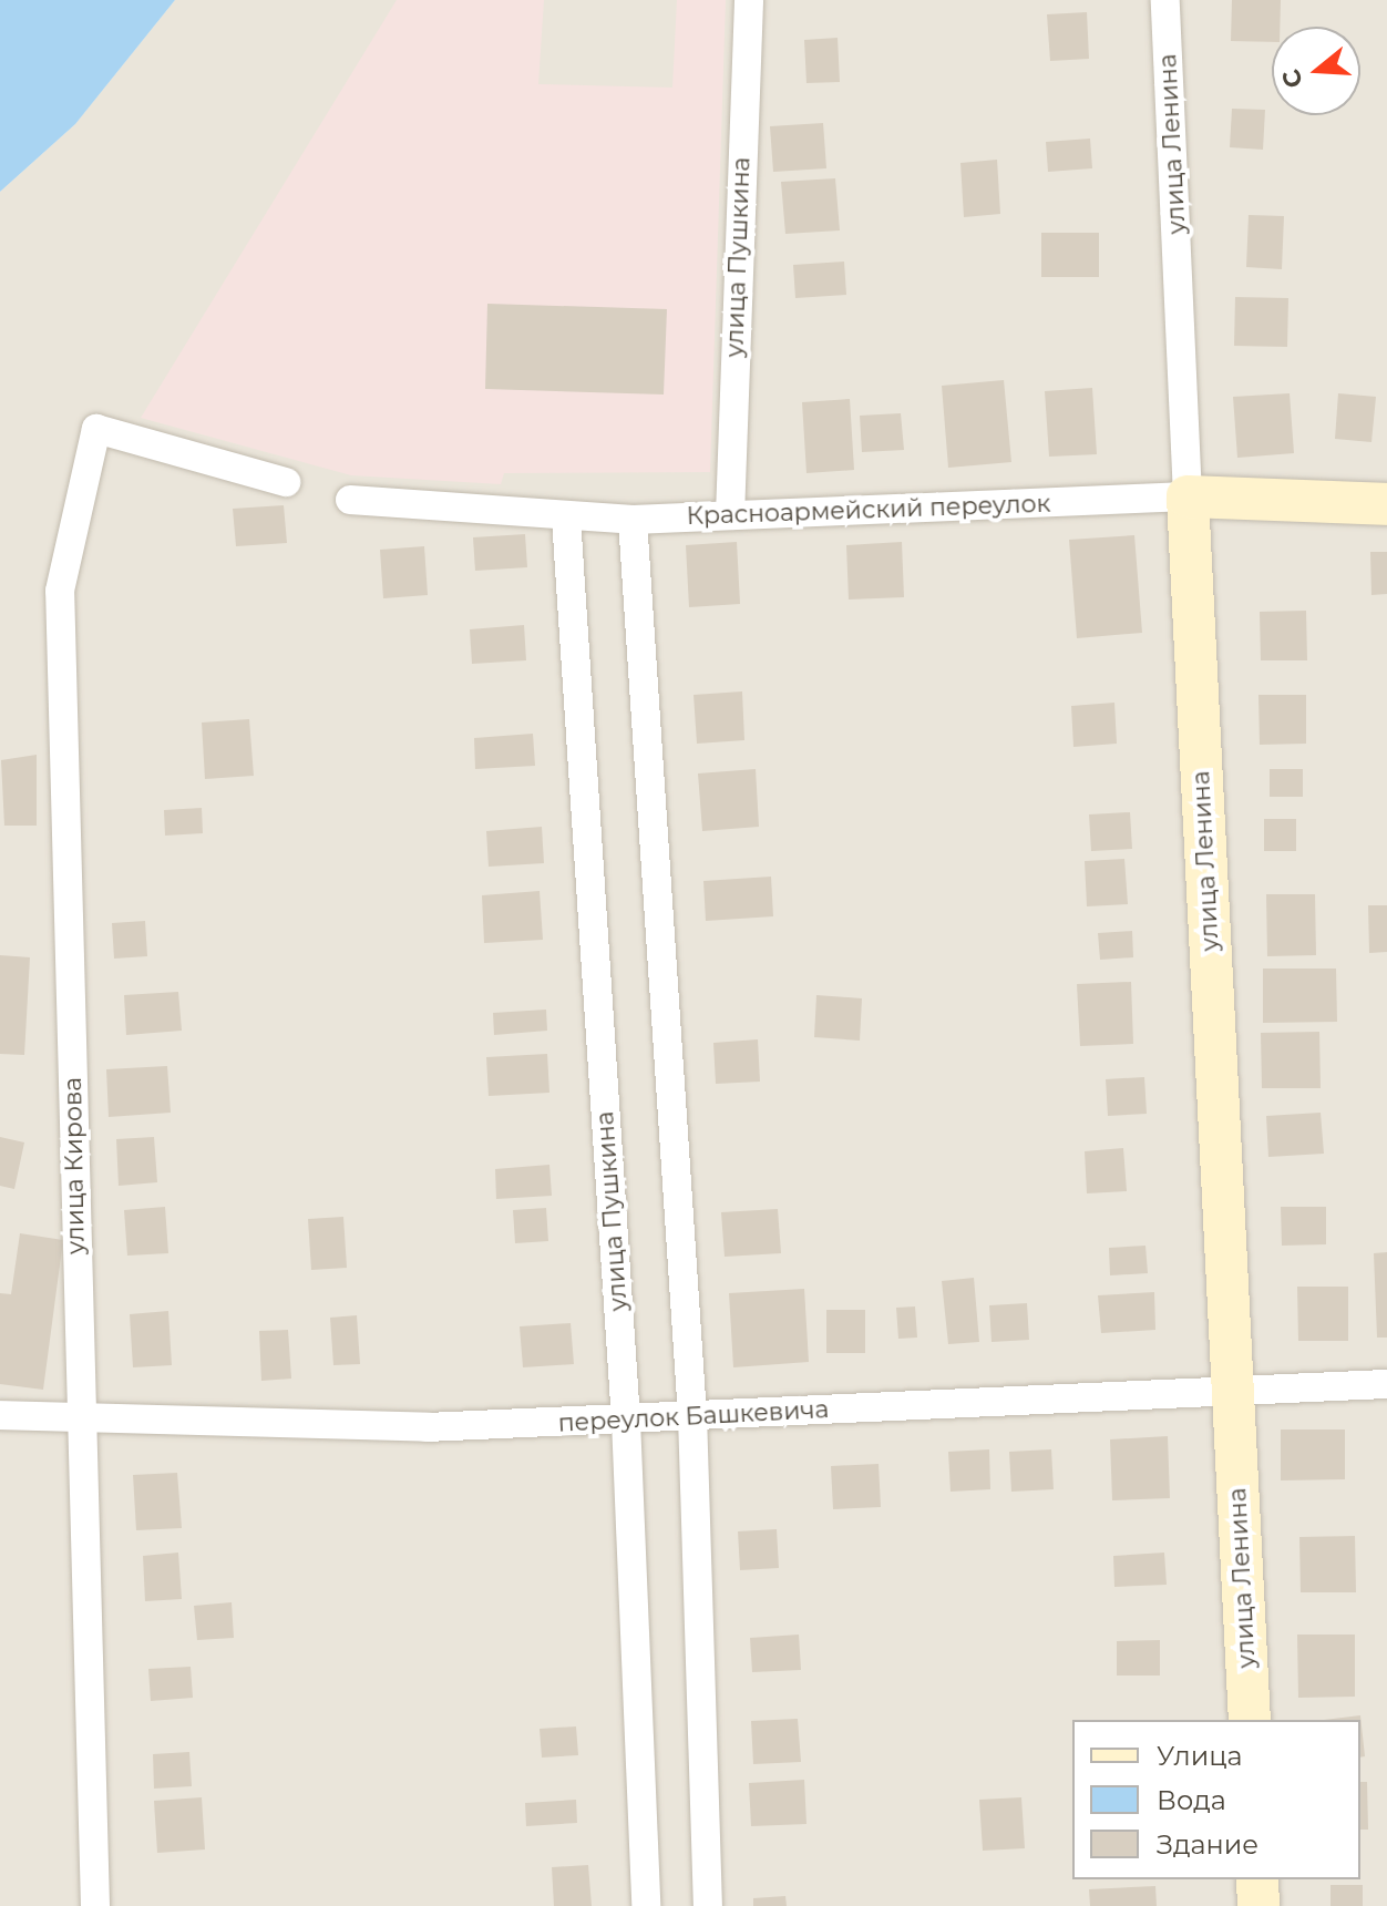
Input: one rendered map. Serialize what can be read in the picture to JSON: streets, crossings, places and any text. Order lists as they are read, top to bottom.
{
  "streets": {
    "street": [
      "улица Ленина",
      "улица Пушкина",
      "Красноармейский переулок",
      "улица Кирова",
      "переулок Башкевича"
    ]
  },
  "crossings": [
    ["улица Ленина", "Красноармейский переулок"],
    ["улица Ленина", "переулок Башкевича"],
    ["улица Пушкина", "Красноармейский переулок"],
    ["улица Пушкина", "переулок Башкевича"],
    ["улица Кирова", "переулок Башкевича"]
  ],
  "legend": ["Улица", "Вода", "Здание"],
  "north": "left"
}
